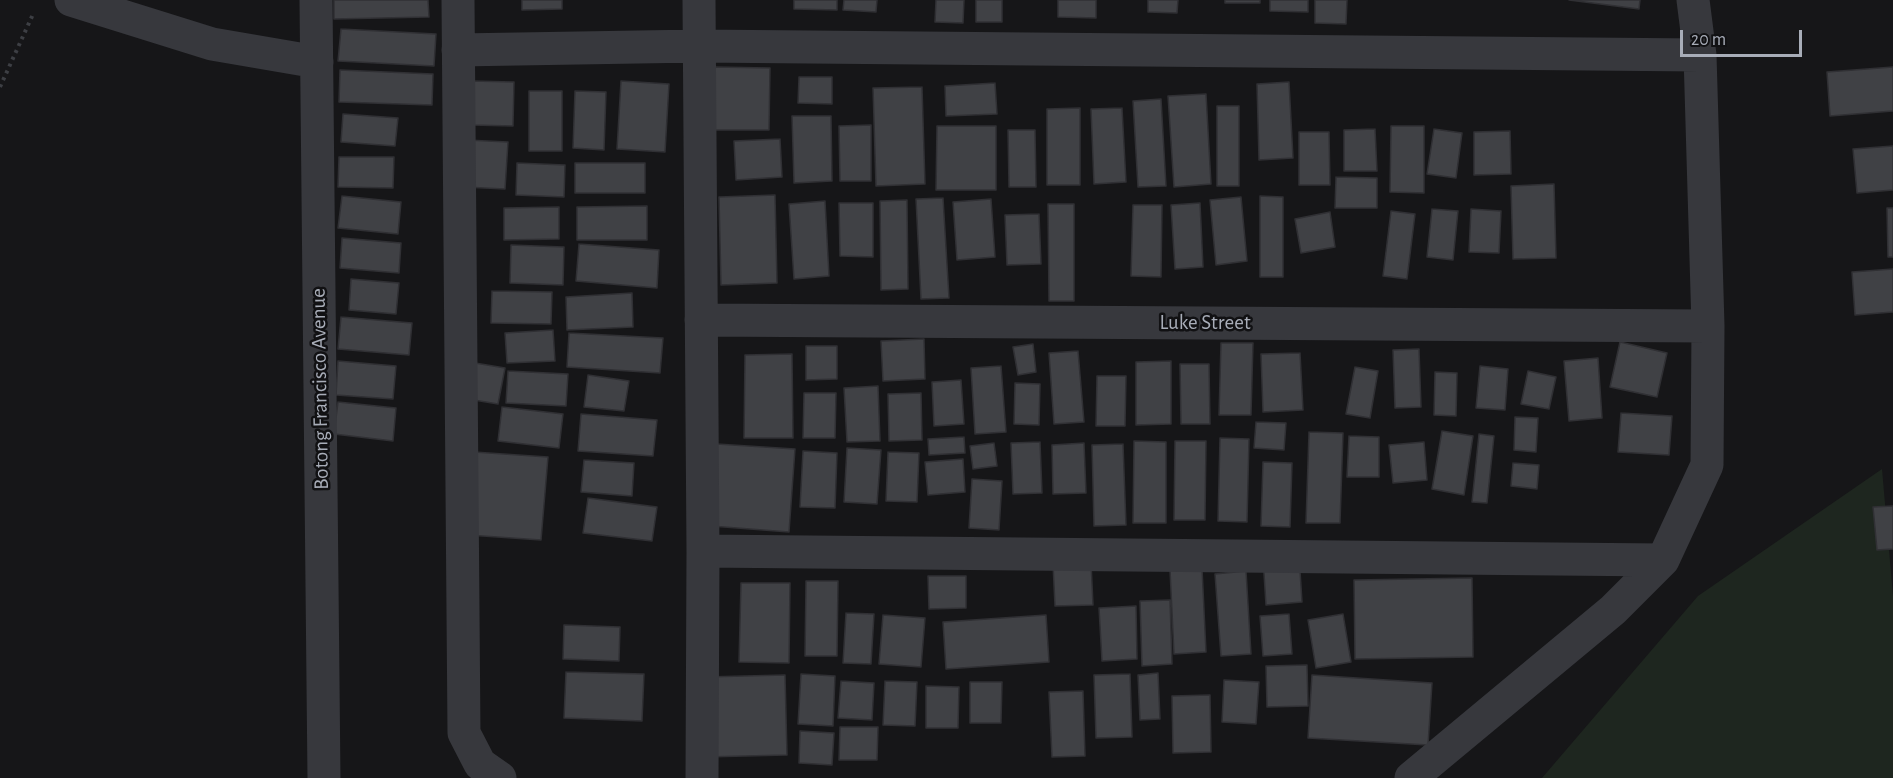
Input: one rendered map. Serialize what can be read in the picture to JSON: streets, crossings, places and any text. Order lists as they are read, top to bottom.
{
  "streets": {
    "street": ["Luke Street", "Botong Francisco Avenue"]
  },
  "scale_bar": "20 m"
}
